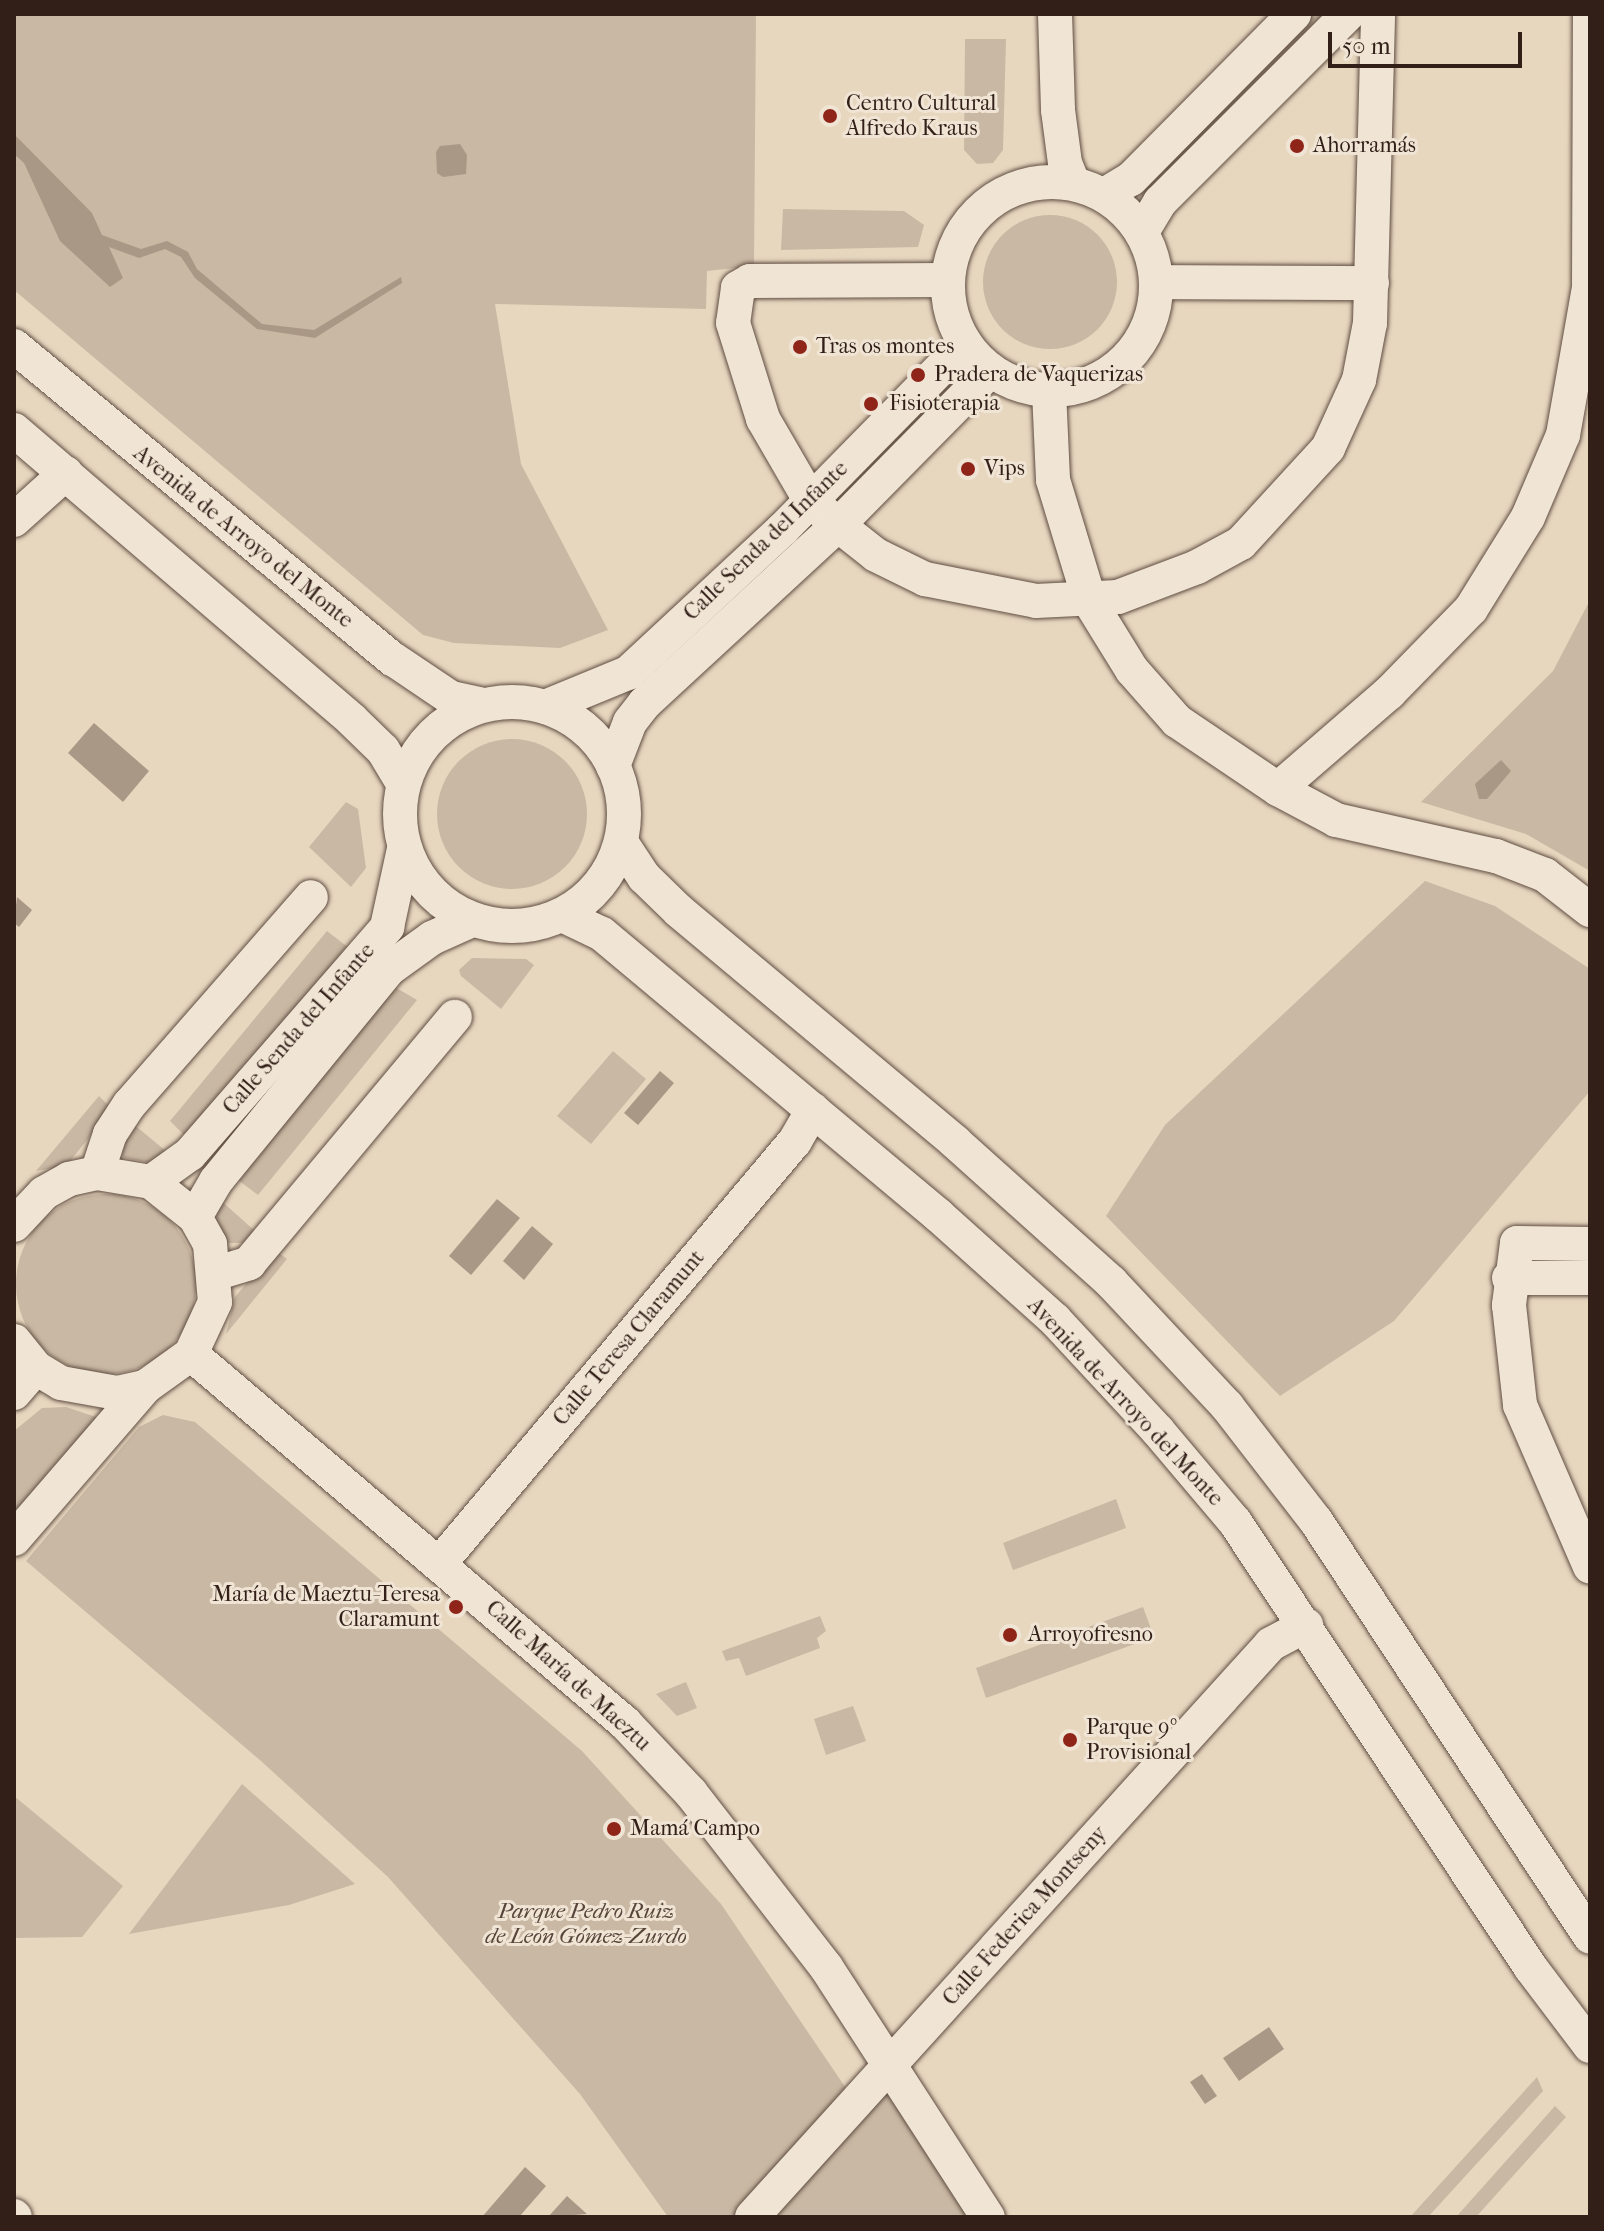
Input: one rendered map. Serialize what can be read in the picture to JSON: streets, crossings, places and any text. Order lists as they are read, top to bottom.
{
  "streets": {
    "street": [
      "Avenida de Arroyo del Monte",
      "Calle Senda del Infante",
      "Calle Teresa Claramunt",
      "Calle María de Maeztu",
      "Calle Federica Montseny"
    ]
  },
  "crossings": [
    ["Avenida de Arroyo del Monte", "Calle Senda del Infante"],
    ["Avenida de Arroyo del Monte", "Calle Teresa Claramunt"],
    ["Avenida de Arroyo del Monte", "Calle Federica Montseny"],
    ["Calle Teresa Claramunt", "Calle María de Maeztu"],
    ["Calle María de Maeztu", "Calle Federica Montseny"]
  ],
  "parks": ["Parque Pedro Ruiz de León Gómez-Zurdo"],
  "places": [
    "Centro Cultural Alfredo Kraus",
    "Ahorramás",
    "Tras os montes",
    "Pradera de Vaquerizas",
    "Fisioterapia",
    "Vips",
    "María de Maeztu-Teresa Claramunt",
    "Arroyofresno",
    "Parque 9º Provisional",
    "Mamá Campo"
  ],
  "scale_bar": "50 m"
}
